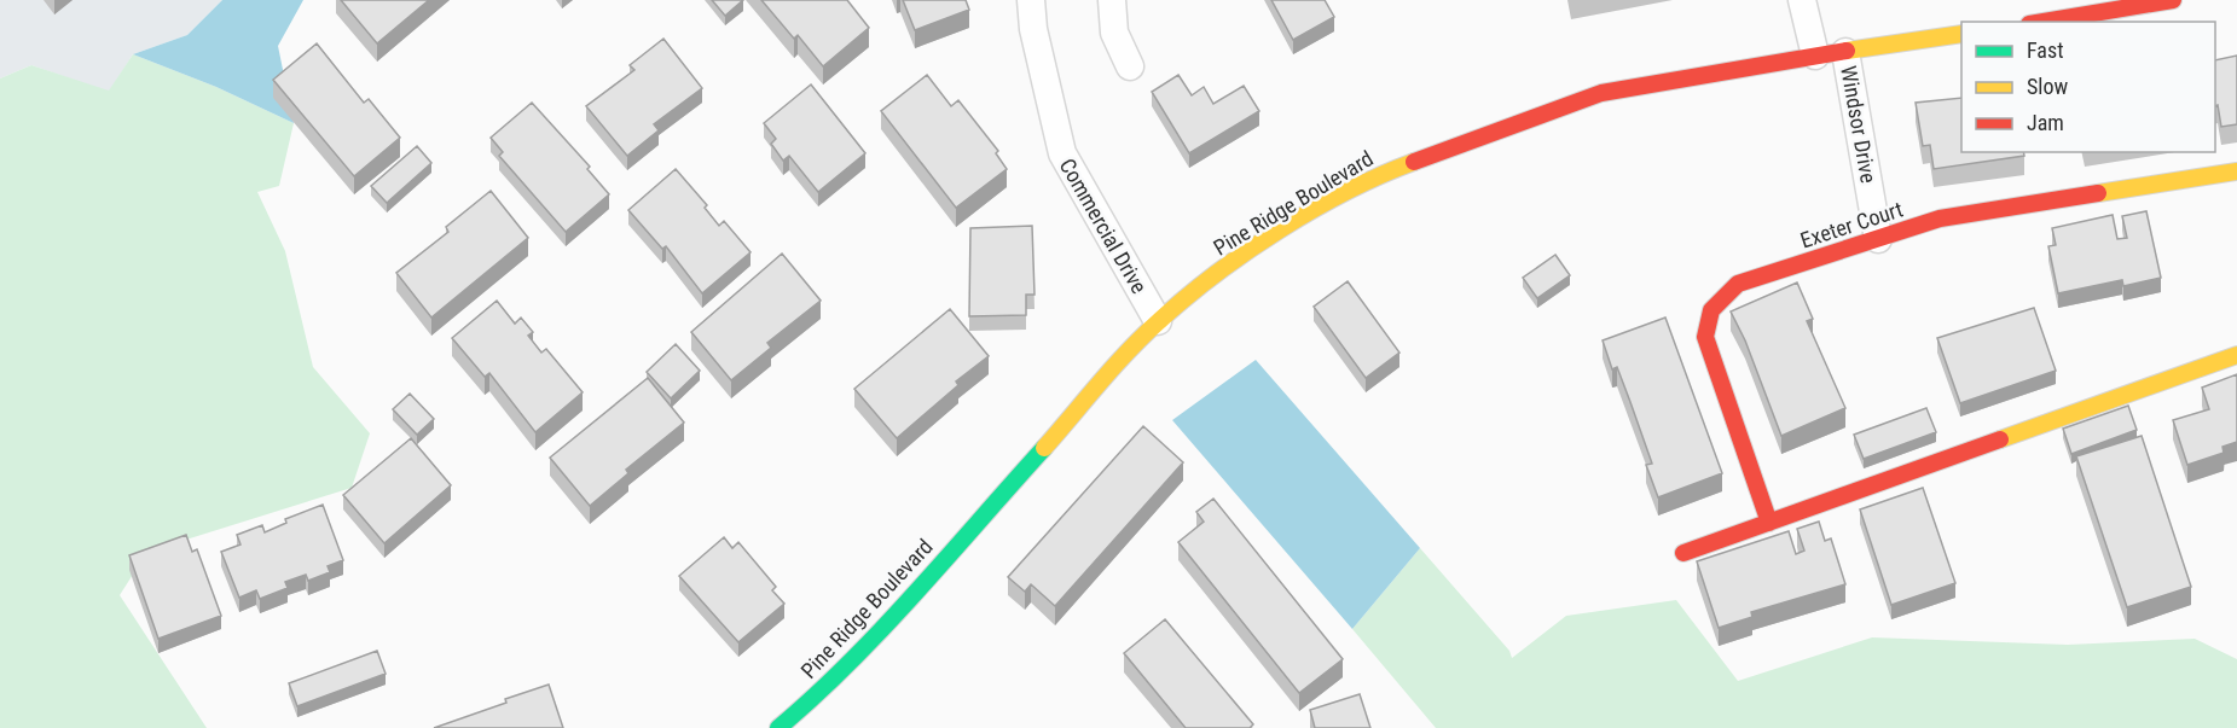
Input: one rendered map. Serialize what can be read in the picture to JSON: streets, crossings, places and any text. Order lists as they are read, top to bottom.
{
  "streets": {
    "street": [
      "Windsor Drive",
      "Pine Ridge Boulevard",
      "Exeter Court",
      "Commercial Drive"
    ]
  },
  "crossings": [
    ["Windsor Drive", "Pine Ridge Boulevard"],
    ["Windsor Drive", "Exeter Court"],
    ["Pine Ridge Boulevard", "Commercial Drive"]
  ],
  "legend": ["Fast", "Slow", "Jam"]
}
